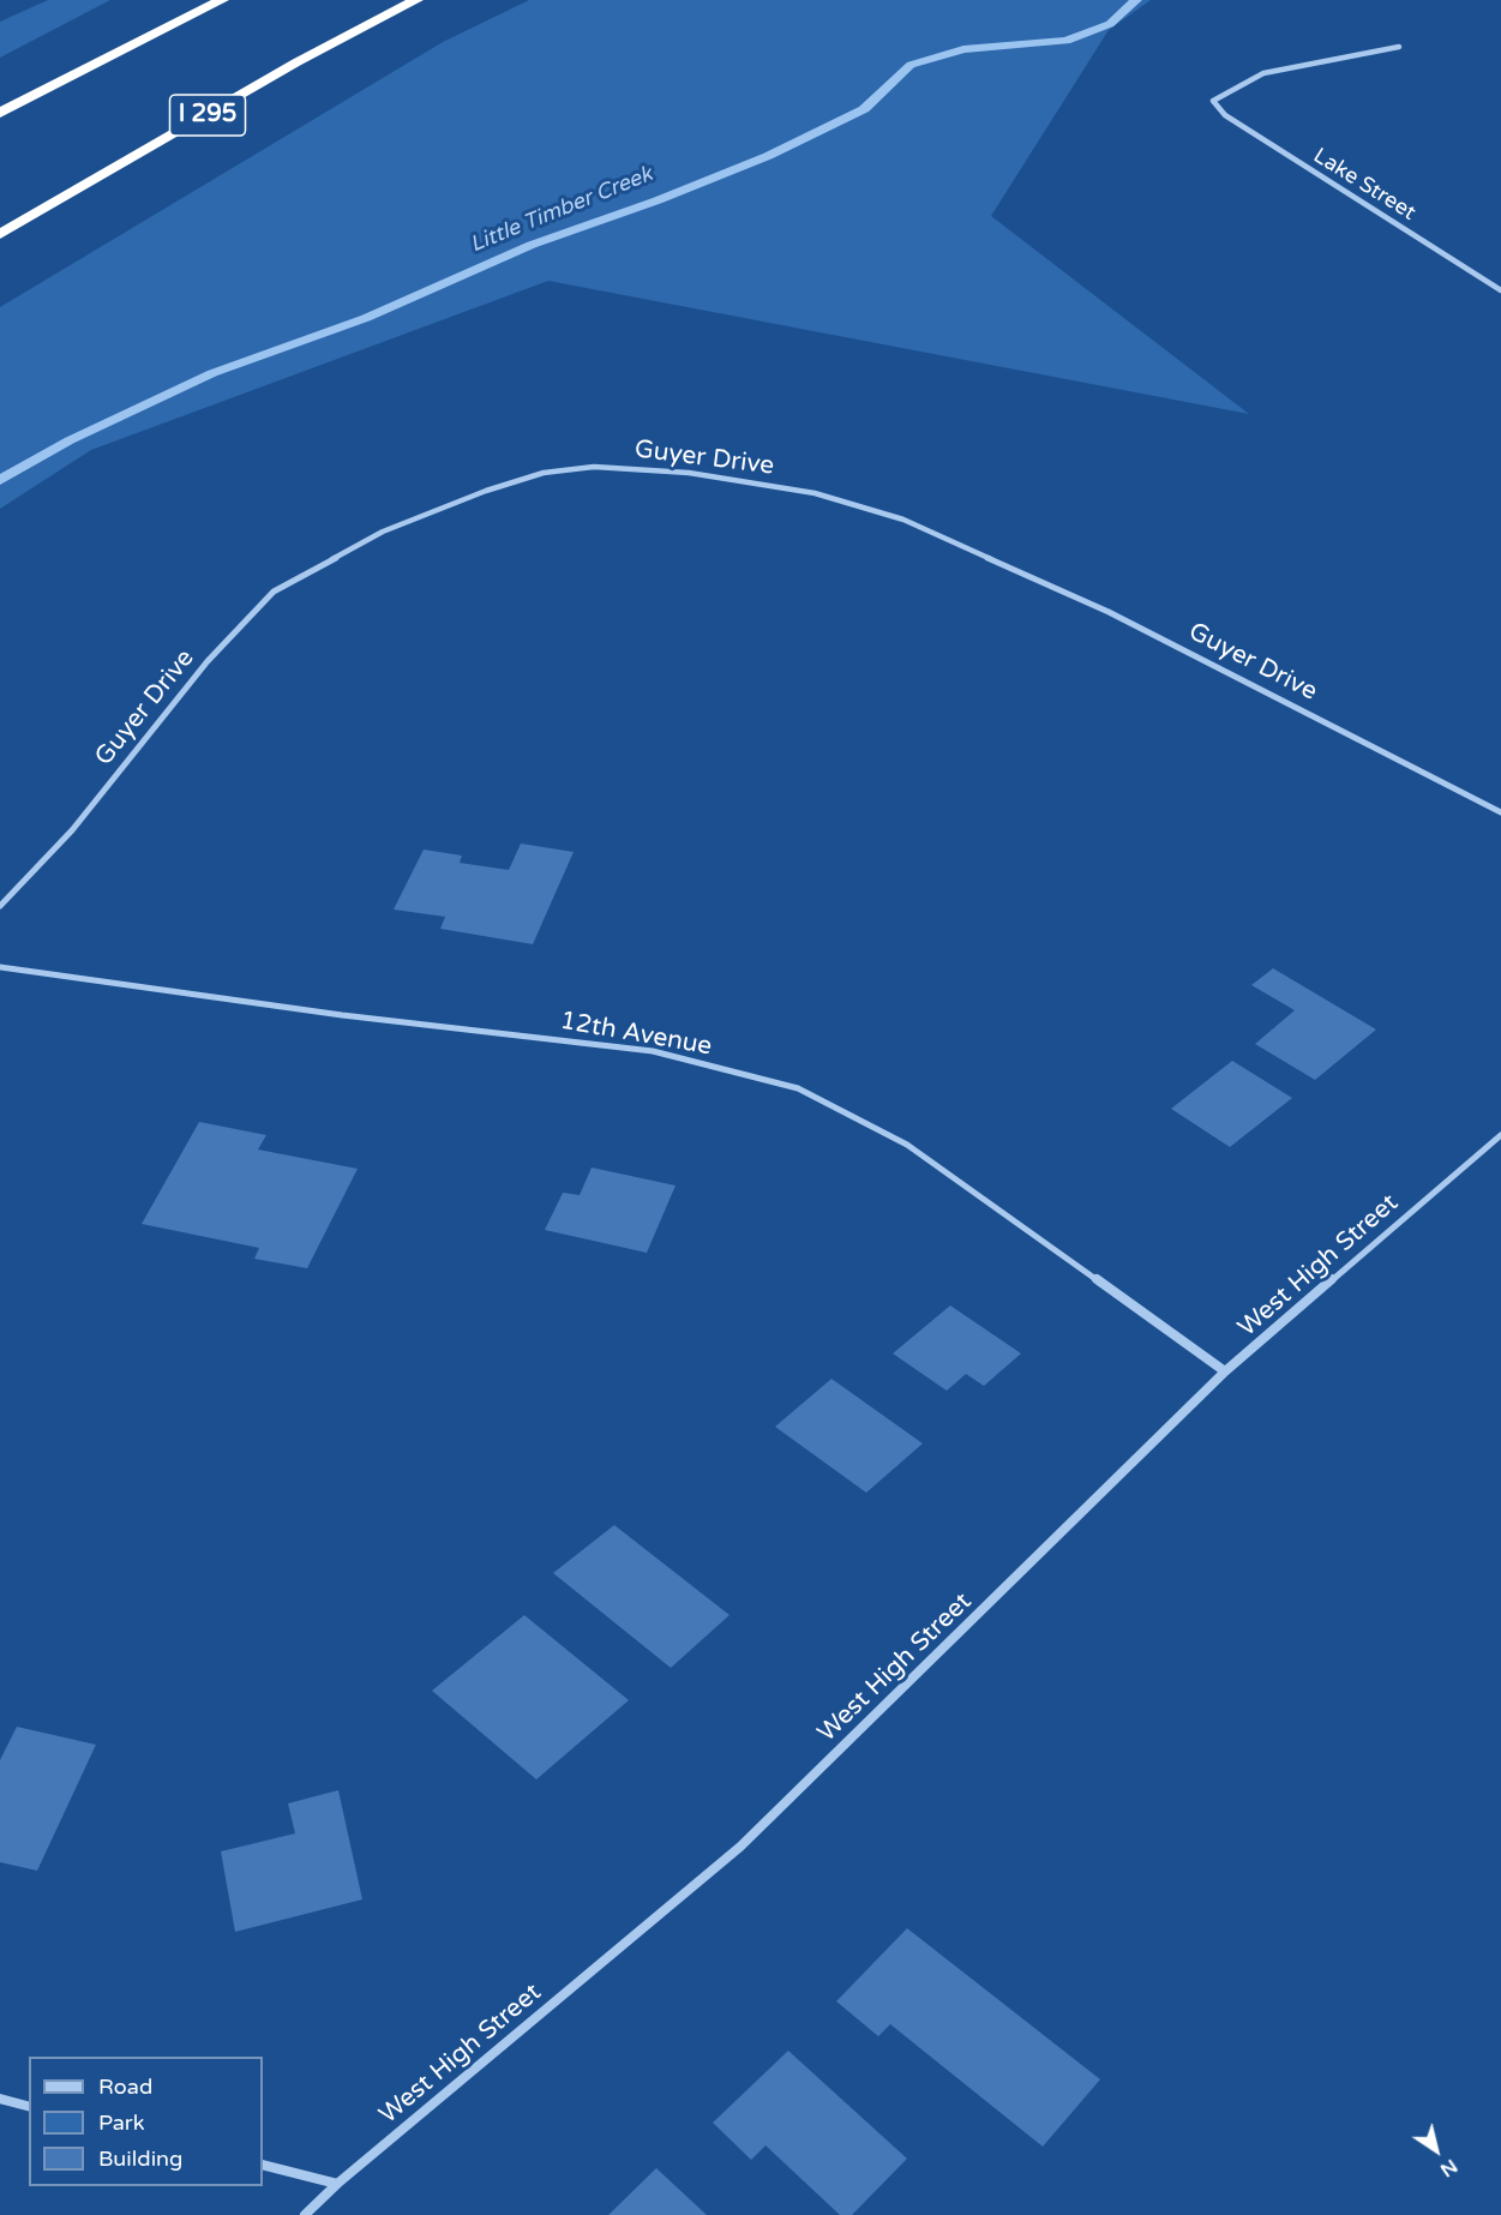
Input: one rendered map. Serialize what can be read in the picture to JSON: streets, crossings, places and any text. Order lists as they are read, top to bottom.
{
  "streets": {
    "highway": ["I 295"],
    "street": [
      "Lake Street",
      "Guyer Drive",
      "12th Avenue",
      "West High Street"
    ]
  },
  "crossings": [
    ["12th Avenue", "West High Street"]
  ],
  "water": ["Little Timber Creek"],
  "legend": ["Road", "Park", "Building"],
  "north": "bottom right"
}
